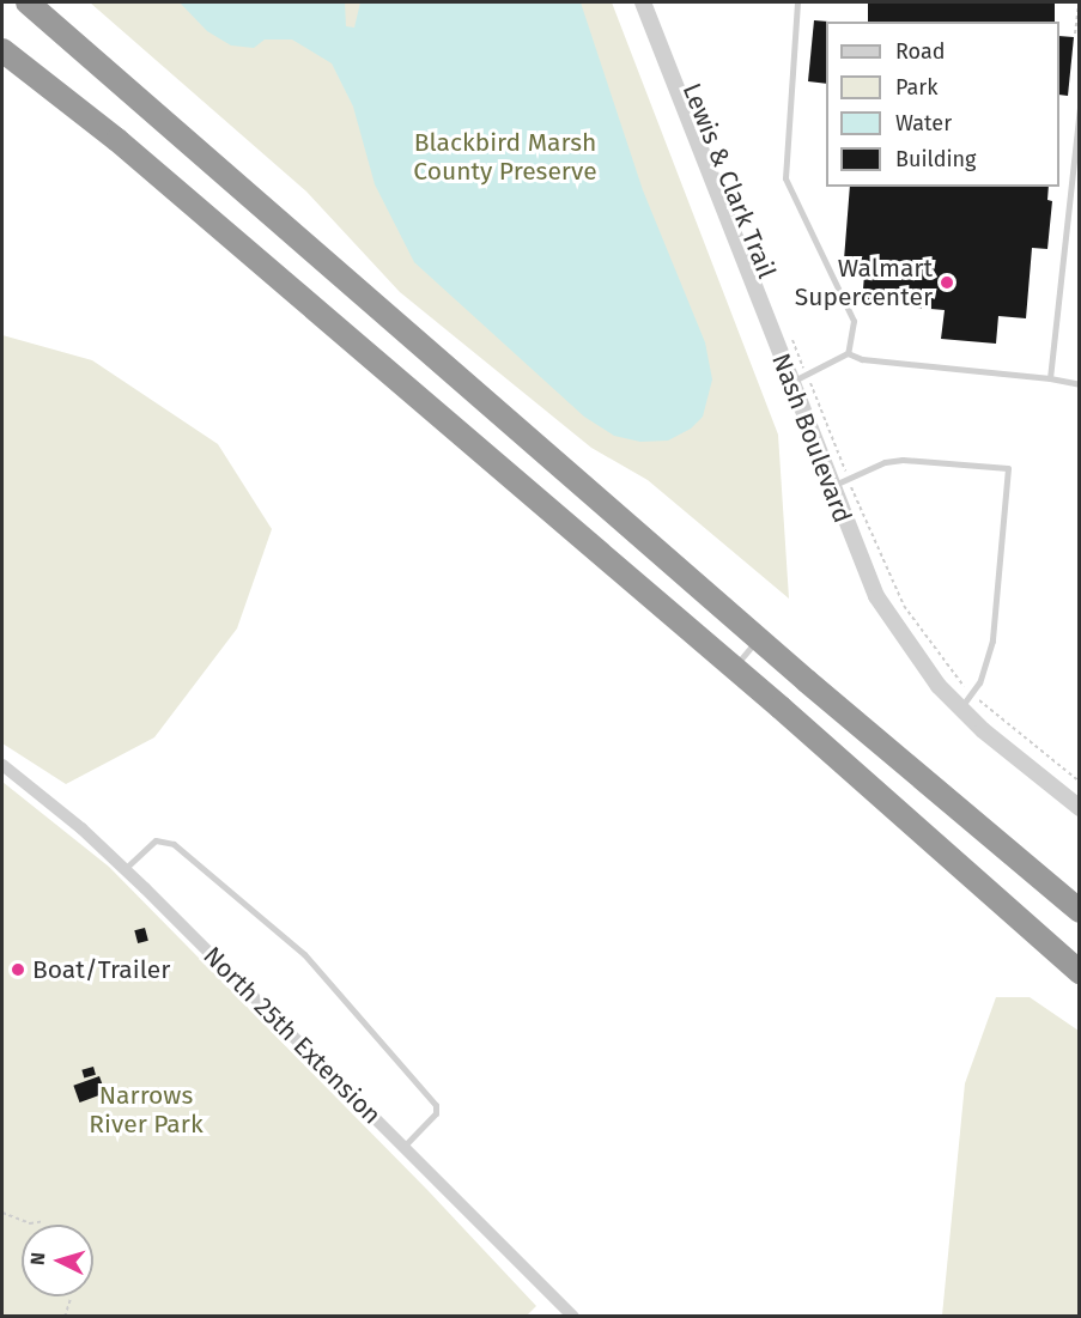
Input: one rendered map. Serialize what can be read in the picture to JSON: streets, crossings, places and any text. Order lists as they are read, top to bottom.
{
  "streets": {
    "street": ["Nash Boulevard", "North 25th Extension"]
  },
  "parks": ["Blackbird Marsh County Preserve", "Narrows River Park"],
  "places": ["Walmart Supercenter", "Boat/Trailer"],
  "legend": [
    "Road",
    "Park",
    "Water",
    "Building"
  ],
  "north": "left"
}
